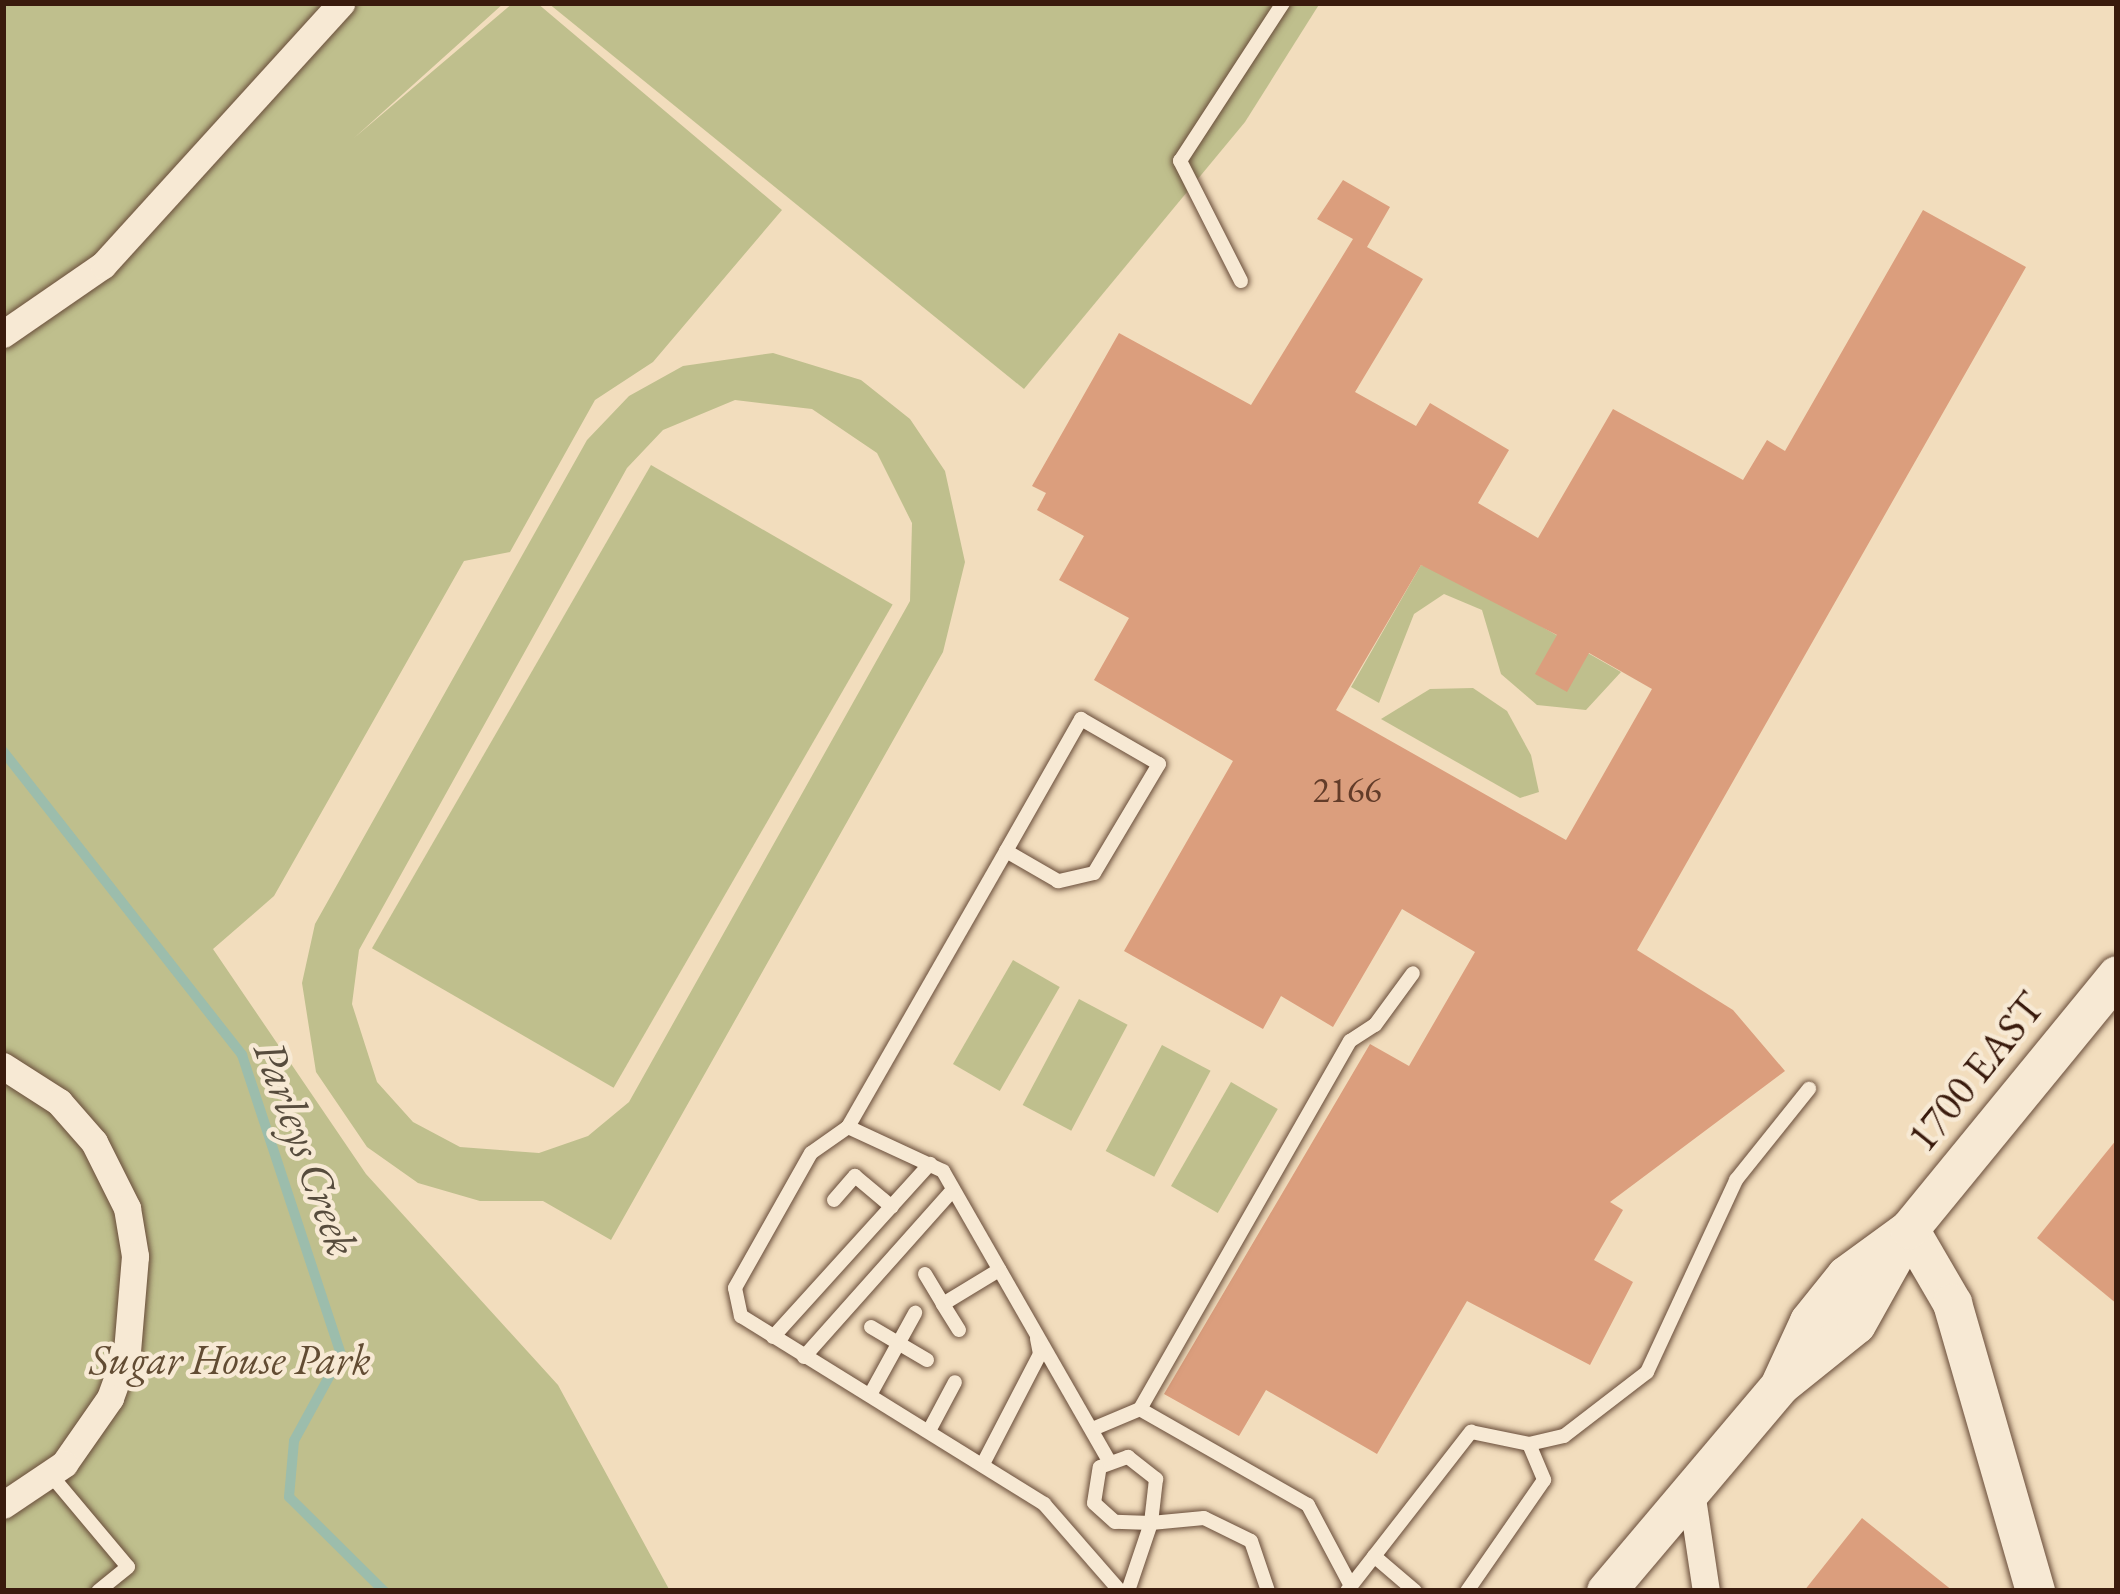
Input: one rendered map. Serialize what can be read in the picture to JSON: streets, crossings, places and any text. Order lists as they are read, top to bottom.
{
  "streets": {
    "street": ["1700 EAST"]
  },
  "water": ["Parleys Creek"],
  "parks": ["Sugar House Park"],
  "house_numbers": ["2166"]
}
